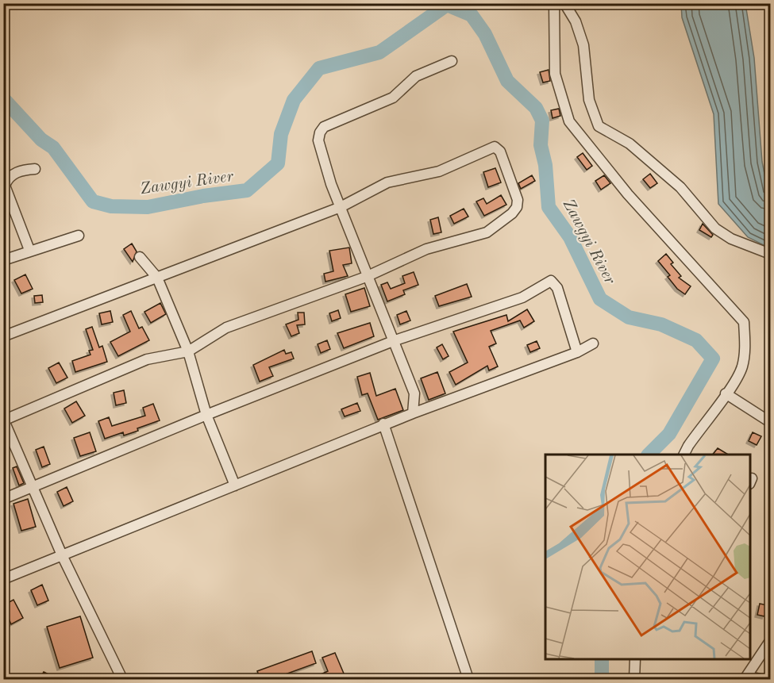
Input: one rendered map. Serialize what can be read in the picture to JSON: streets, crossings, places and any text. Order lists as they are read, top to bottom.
{
  "water": ["Zawgyi River"]
}
